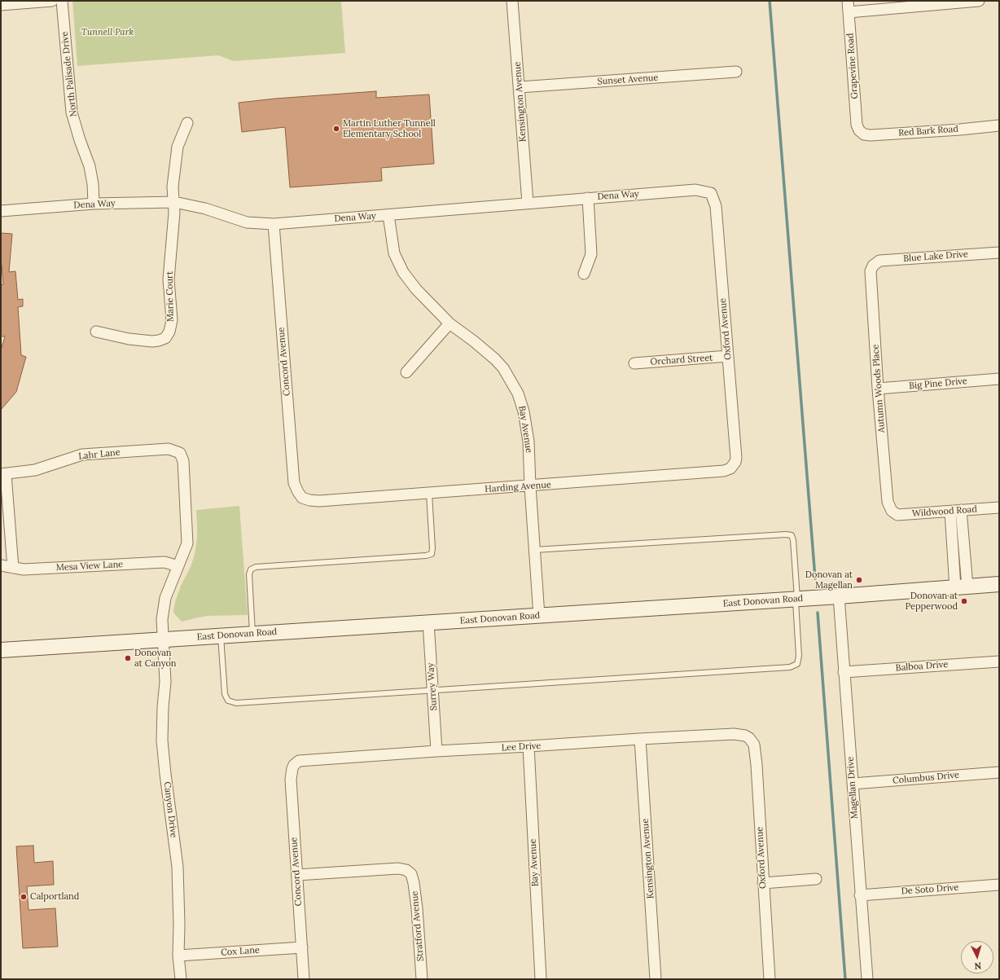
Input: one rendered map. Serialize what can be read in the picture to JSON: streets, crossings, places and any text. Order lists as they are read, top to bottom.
{
  "streets": {
    "street": [
      "Grapevine Road",
      "North Palisade Drive",
      "Sunset Avenue",
      "Kensington Avenue",
      "Red Bark Road",
      "Dena Way",
      "Blue Lake Drive",
      "Marie Court",
      "Oxford Avenue",
      "Orchard Street",
      "Concord Avenue",
      "Big Pine Drive",
      "Autumn Woods Place",
      "Bay Avenue",
      "Lahr Lane",
      "Harding Avenue",
      "Wildwood Road",
      "Mesa View Lane",
      "East Donovan Road",
      "Balboa Drive",
      "Surrey Way",
      "Lee Drive",
      "Columbus Drive",
      "Magellan Drive",
      "Canyon Drive",
      "De Soto Drive",
      "Stratford Avenue",
      "Cox Lane"
    ]
  },
  "crossings": [
    ["Grapevine Road", "Red Bark Road"],
    ["North Palisade Drive", "Dena Way"],
    ["Sunset Avenue", "Kensington Avenue"],
    ["Kensington Avenue", "Dena Way"],
    ["Kensington Avenue", "Lee Drive"],
    ["Dena Way", "Marie Court"],
    ["Dena Way", "Oxford Avenue"],
    ["Dena Way", "Concord Avenue"],
    ["Dena Way", "Bay Avenue"],
    ["Blue Lake Drive", "Autumn Woods Place"],
    ["Oxford Avenue", "Orchard Street"],
    ["Oxford Avenue", "Harding Avenue"],
    ["Oxford Avenue", "Lee Drive"],
    ["Concord Avenue", "Harding Avenue"],
    ["Concord Avenue", "Lee Drive"],
    ["Concord Avenue", "Stratford Avenue"],
    ["Concord Avenue", "Cox Lane"],
    ["Big Pine Drive", "Autumn Woods Place"],
    ["Autumn Woods Place", "Wildwood Road"],
    ["Bay Avenue", "Harding Avenue"],
    ["Bay Avenue", "East Donovan Road"],
    ["Bay Avenue", "Lee Drive"],
    ["Lahr Lane", "Canyon Drive"],
    ["Mesa View Lane", "Canyon Drive"],
    ["East Donovan Road", "Surrey Way"],
    ["East Donovan Road", "Magellan Drive"],
    ["East Donovan Road", "Canyon Drive"],
    ["Balboa Drive", "Magellan Drive"],
    ["Surrey Way", "Lee Drive"],
    ["Columbus Drive", "Magellan Drive"],
    ["Magellan Drive", "De Soto Drive"],
    ["Canyon Drive", "Cox Lane"]
  ],
  "parks": ["Tunnell Park"],
  "places": [
    "Martin Luther Tunnell Elementary School",
    "Donovan at Magellan",
    "Donovan at Pepperwood",
    "Donovan at Canyon",
    "Calportland"
  ],
  "north": "bottom"
}
